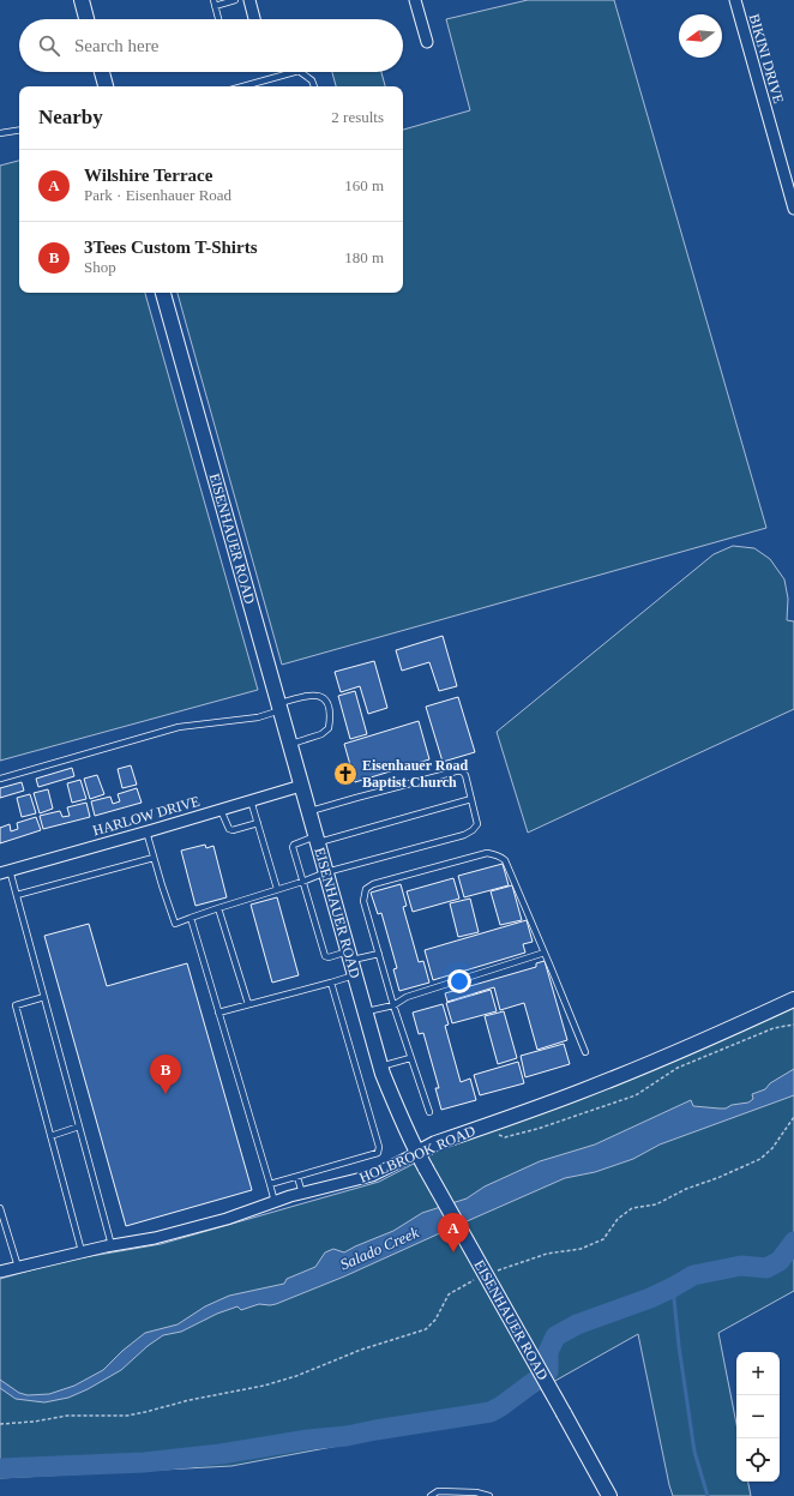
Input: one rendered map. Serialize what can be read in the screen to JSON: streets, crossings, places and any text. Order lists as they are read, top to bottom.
{
  "streets": {
    "main road": ["EISENHAUER ROAD", "HOLBROOK ROAD"],
    "street": ["BIKINI DRIVE", "HARLOW DRIVE"]
  },
  "crossings": [
    ["EISENHAUER ROAD", "HARLOW DRIVE"],
    ["EISENHAUER ROAD", "HOLBROOK ROAD"]
  ],
  "water": ["Salado Creek"],
  "places": {
    "church": ["Eisenhauer Road Baptist Church"]
  },
  "north": "left",
  "page": {
    "search": "Search here",
    "heading": ["Nearby", "2 results"],
    "list": [
      {
        "mark": "A",
        "name": "Wilshire Terrace",
        "note": "Park · Eisenhauer Road",
        "value": "160 m"
      },
      {
        "mark": "B",
        "name": "3Tees Custom T-Shirts",
        "note": "Shop",
        "value": "180 m"
      }
    ],
    "pins": ["B", "A"],
    "map_buttons": ["+", "−"]
  }
}
